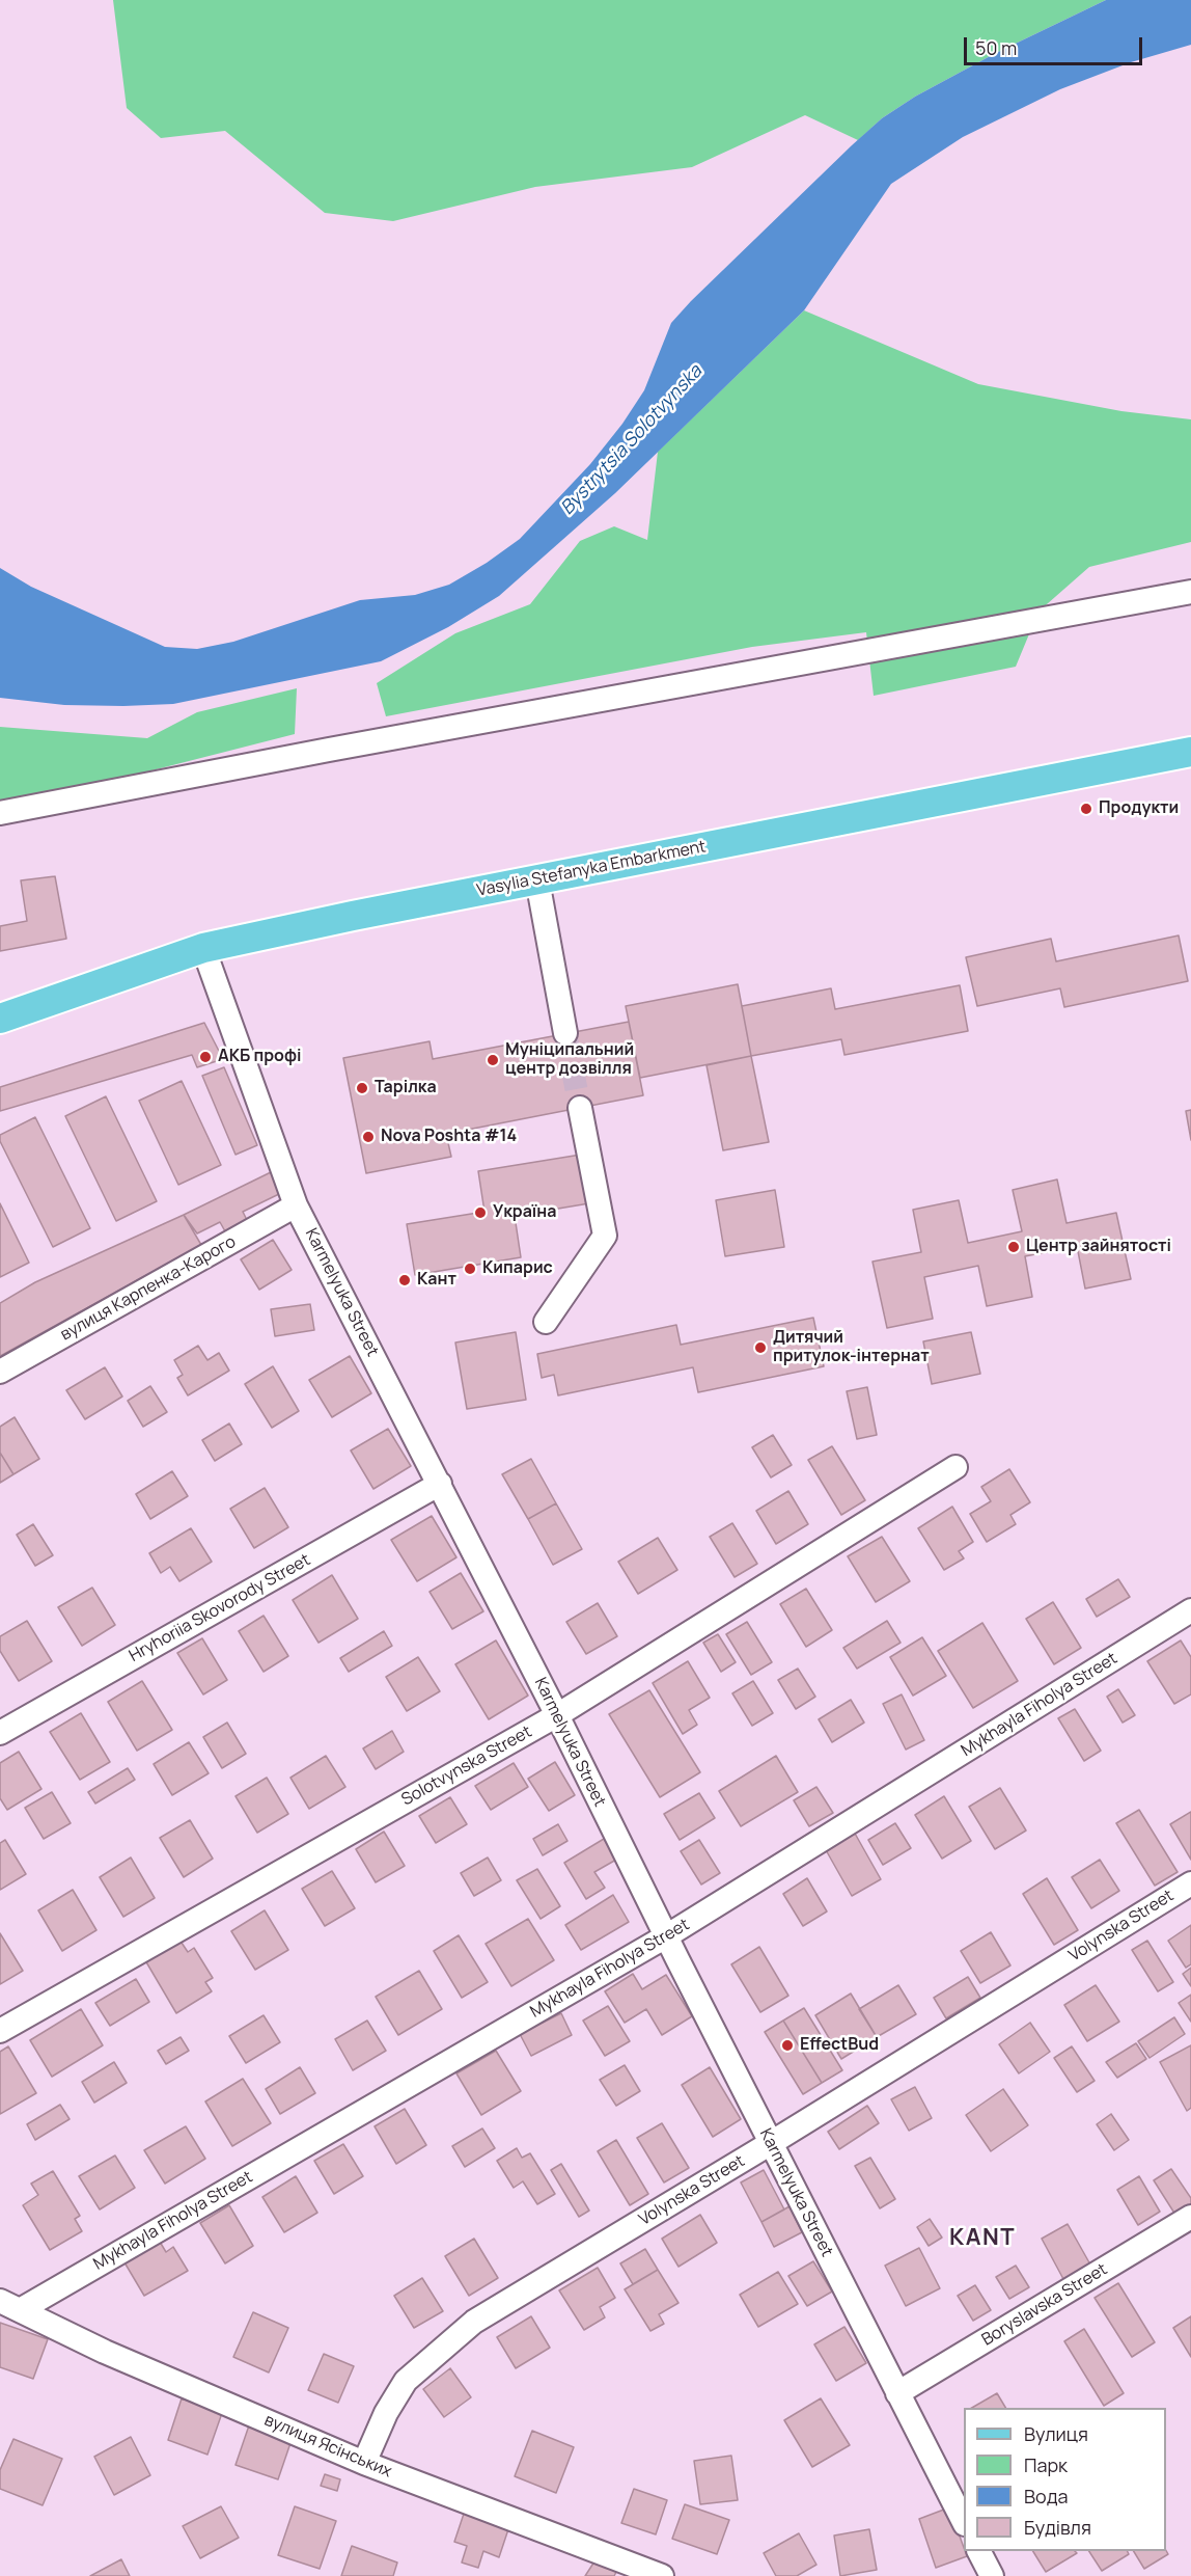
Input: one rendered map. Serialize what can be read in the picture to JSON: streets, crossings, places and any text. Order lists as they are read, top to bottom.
{
  "streets": {
    "main road": ["Vasylia Stefanyka Embarkment"],
    "street": [
      "вулиця Карпенка-Карого",
      "Karmelyuka Street",
      "Hryhoriia Skovorody Street",
      "Mykhayla Fiholya Street",
      "Solotvynska Street",
      "Volynska Street",
      "Boryslavska Street",
      "вулиця Ясінських"
    ]
  },
  "crossings": [
    ["Vasylia Stefanyka Embarkment", "Karmelyuka Street"],
    ["вулиця Карпенка-Карого", "Karmelyuka Street"],
    ["Karmelyuka Street", "Hryhoriia Skovorody Street"],
    ["Karmelyuka Street", "Mykhayla Fiholya Street"],
    ["Karmelyuka Street", "Solotvynska Street"],
    ["Karmelyuka Street", "Volynska Street"],
    ["Karmelyuka Street", "Boryslavska Street"],
    ["Mykhayla Fiholya Street", "вулиця Ясінських"],
    ["Volynska Street", "вулиця Ясінських"]
  ],
  "districts": ["KANT"],
  "water": ["Bystrytsia Solotvynska"],
  "places": [
    "Продукти",
    "АКБ профі",
    "Муніципальний центр дозвілля",
    "Тарілка",
    "Nova Poshta #14",
    "Україна",
    "Центр зайнятості",
    "Кипарис",
    "Кант",
    "Дитячий притулок-інтернат",
    "EffectBud"
  ],
  "legend": [
    "Вулиця",
    "Парк",
    "Вода",
    "Будівля"
  ],
  "scale_bar": "50 m"
}
